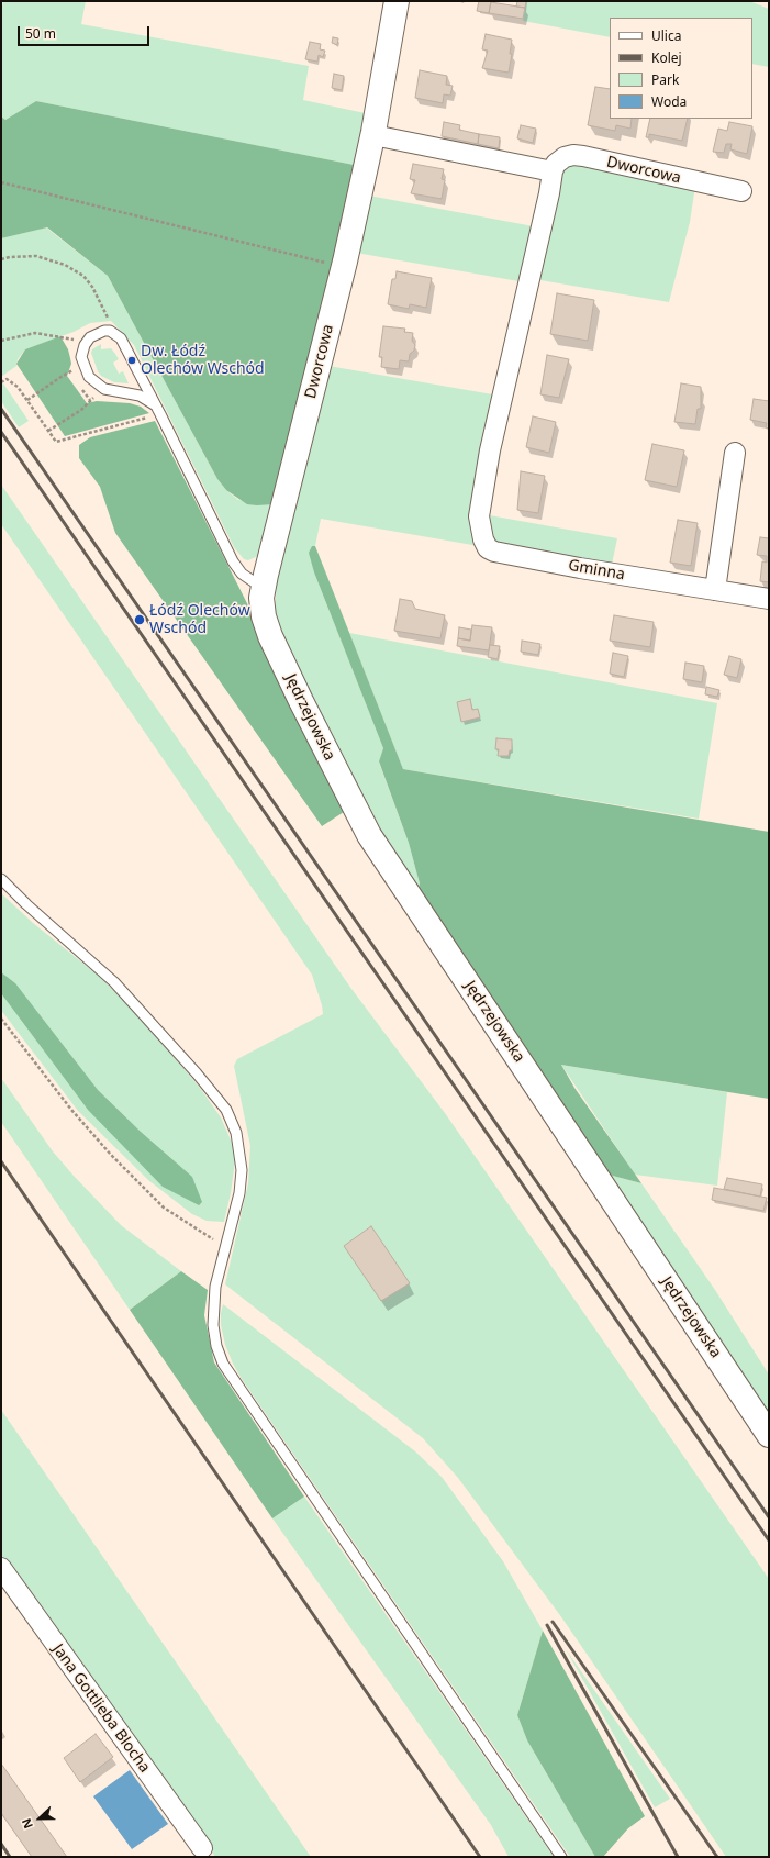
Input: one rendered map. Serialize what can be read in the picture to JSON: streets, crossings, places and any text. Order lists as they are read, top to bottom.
{
  "streets": {
    "street": [
      "Dworcowa",
      "Gminna",
      "Jędrzejowska",
      "Jana Gottlieba Blocha"
    ]
  },
  "crossings": [
    ["Dworcowa", "Gminna"],
    ["Dworcowa", "Jędrzejowska"]
  ],
  "places": ["Dw. Łódź Olechów Wschód", "Łódź Olechów Wschód"],
  "legend": [
    "Ulica",
    "Kolej",
    "Park",
    "Woda"
  ],
  "scale_bar": "50 m",
  "north": "left"
}
